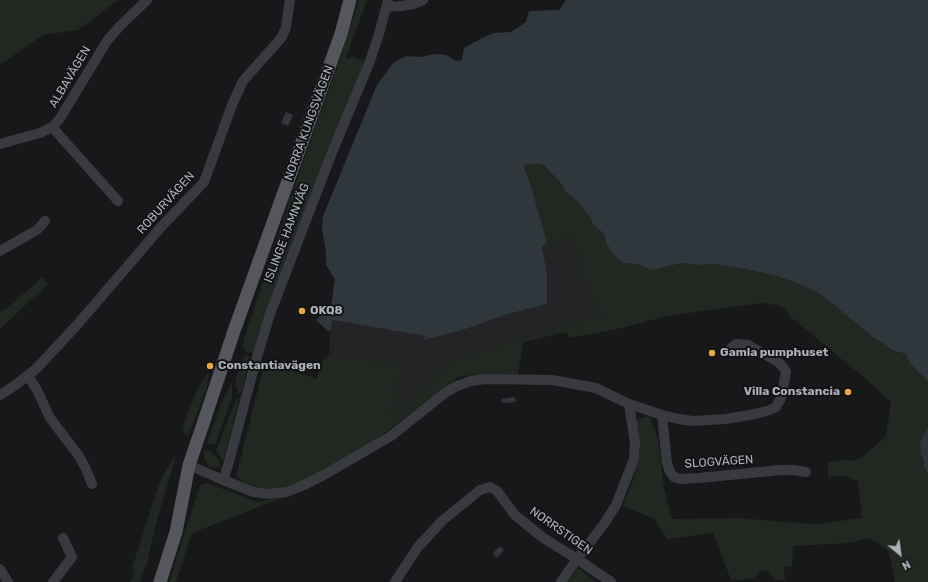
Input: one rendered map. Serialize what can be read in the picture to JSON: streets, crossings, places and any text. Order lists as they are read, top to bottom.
{
  "streets": {
    "main road": ["NORRA KUNGSVÄGEN"],
    "street": [
      "ALBAVÄGEN",
      "ROBURVÄGEN",
      "ISLINGE HAMNVÄG",
      "SLOGVÄGEN",
      "NORRSTIGEN"
    ]
  },
  "places": [
    "OKQ8",
    "Gamla pumphuset",
    "Constantiavägen",
    "Villa Constancia"
  ],
  "north": "bottom right"
}
